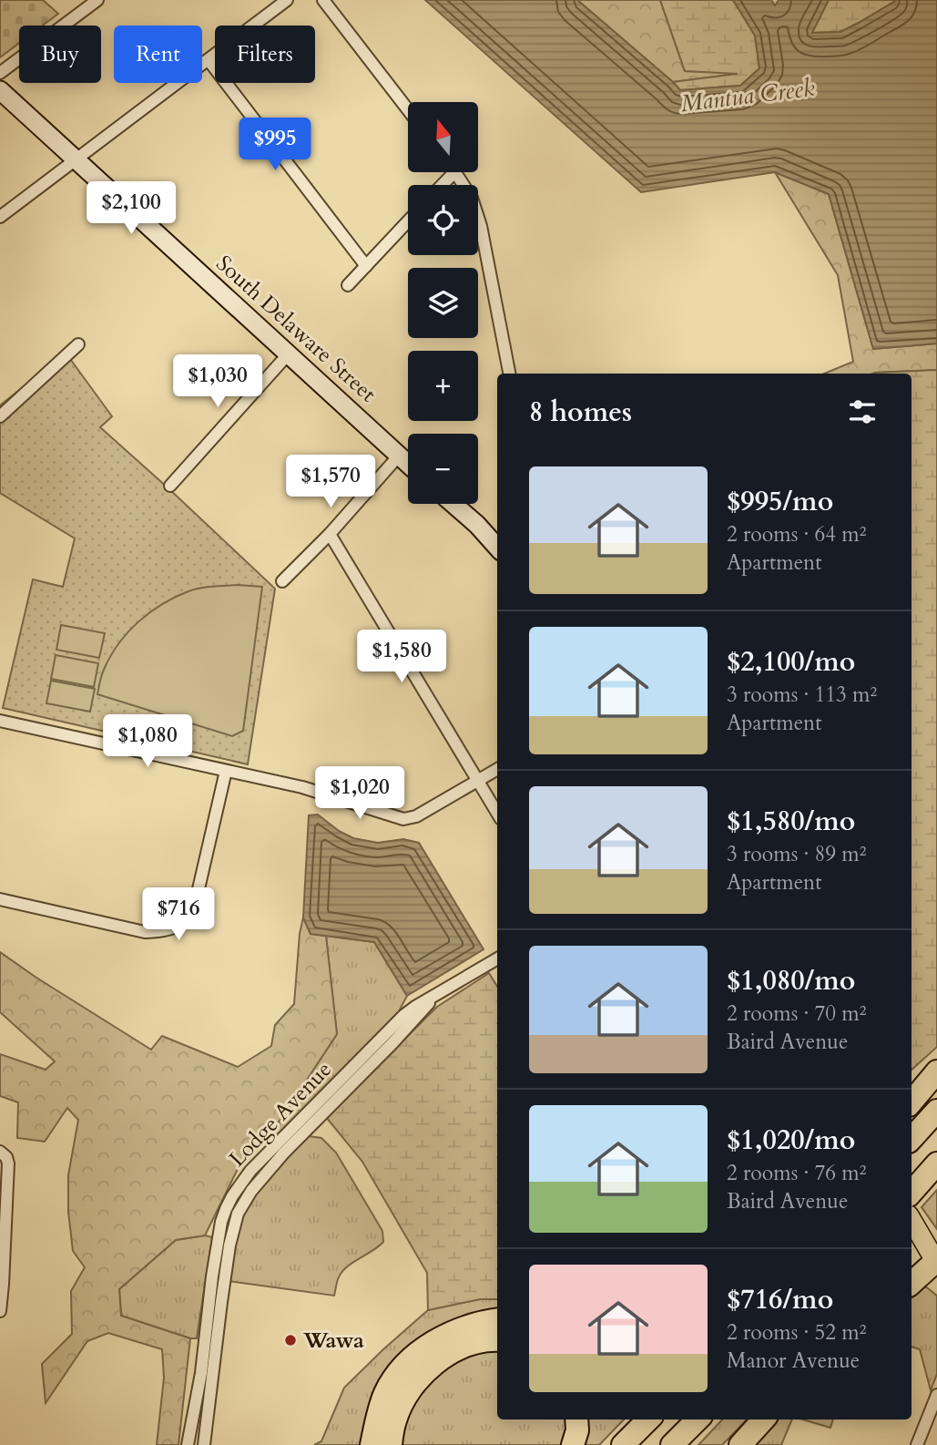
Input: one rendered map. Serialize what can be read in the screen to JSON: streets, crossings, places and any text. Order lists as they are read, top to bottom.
{
  "streets": {
    "main road": ["South Delaware Street"],
    "street": ["Lodge Avenue"]
  },
  "water": ["Mantua Creek"],
  "places": ["Wawa"],
  "north": "top",
  "page": {
    "chip": ["Buy", "Rent", "Filters"],
    "map_buttons": ["+", "−"],
    "price": [
      "$995",
      "$2,100",
      "$1,030",
      "$1,570",
      "$1,580",
      "$1,080",
      "$1,020",
      "$716"
    ],
    "heading": "8 homes",
    "list": [
      {
        "name": "$995/mo",
        "note": "2 rooms · 64 m² · Apartment"
      },
      {
        "name": "$2,100/mo",
        "note": "3 rooms · 113 m² · Apartment"
      },
      {
        "name": "$1,580/mo",
        "note": "3 rooms · 89 m² · Apartment"
      },
      {
        "name": "$1,080/mo",
        "note": "2 rooms · 70 m² · Baird Avenue"
      },
      {
        "name": "$1,020/mo",
        "note": "2 rooms · 76 m² · Baird Avenue"
      },
      {
        "name": "$716/mo",
        "note": "2 rooms · 52 m² · Manor Avenue"
      }
    ]
  }
}
